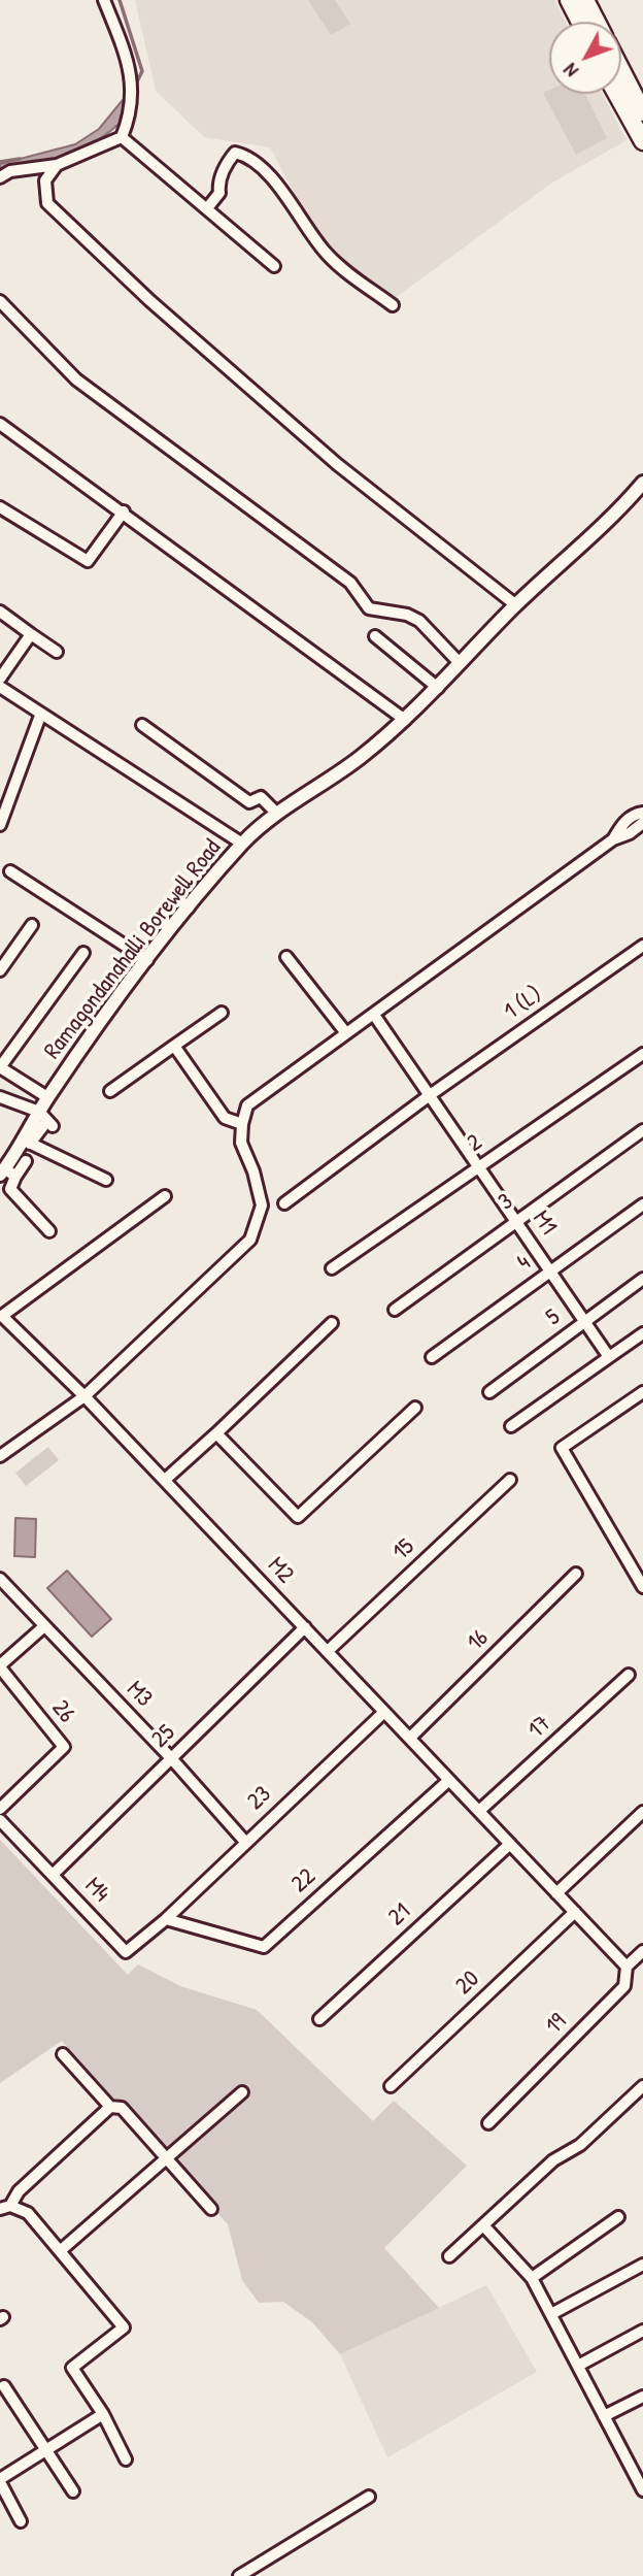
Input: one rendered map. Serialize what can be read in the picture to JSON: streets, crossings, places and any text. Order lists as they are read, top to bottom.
{
  "streets": {
    "street": [
      "Ramagondanahalli Borewell Road",
      "1 (L)",
      "2",
      "3",
      "M1",
      "4",
      "5",
      "15",
      "M2",
      "16",
      "M3",
      "26",
      "17",
      "25",
      "23",
      "22",
      "M4",
      "21",
      "20",
      "19"
    ]
  },
  "crossings": [
    ["1 (L)", "M1"],
    ["2", "M1"],
    ["3", "M1"],
    ["M1", "4"],
    ["M1", "5"],
    ["15", "M2"],
    ["M2", "16"],
    ["M2", "17"],
    ["M2", "25"],
    ["M2", "23"],
    ["M2", "22"],
    ["M2", "21"],
    ["M2", "20"],
    ["M2", "19"],
    ["M3", "25"],
    ["M3", "23"],
    ["25", "M4"],
    ["23", "22"],
    ["23", "M4"],
    ["22", "M4"]
  ],
  "north": "bottom left"
}
